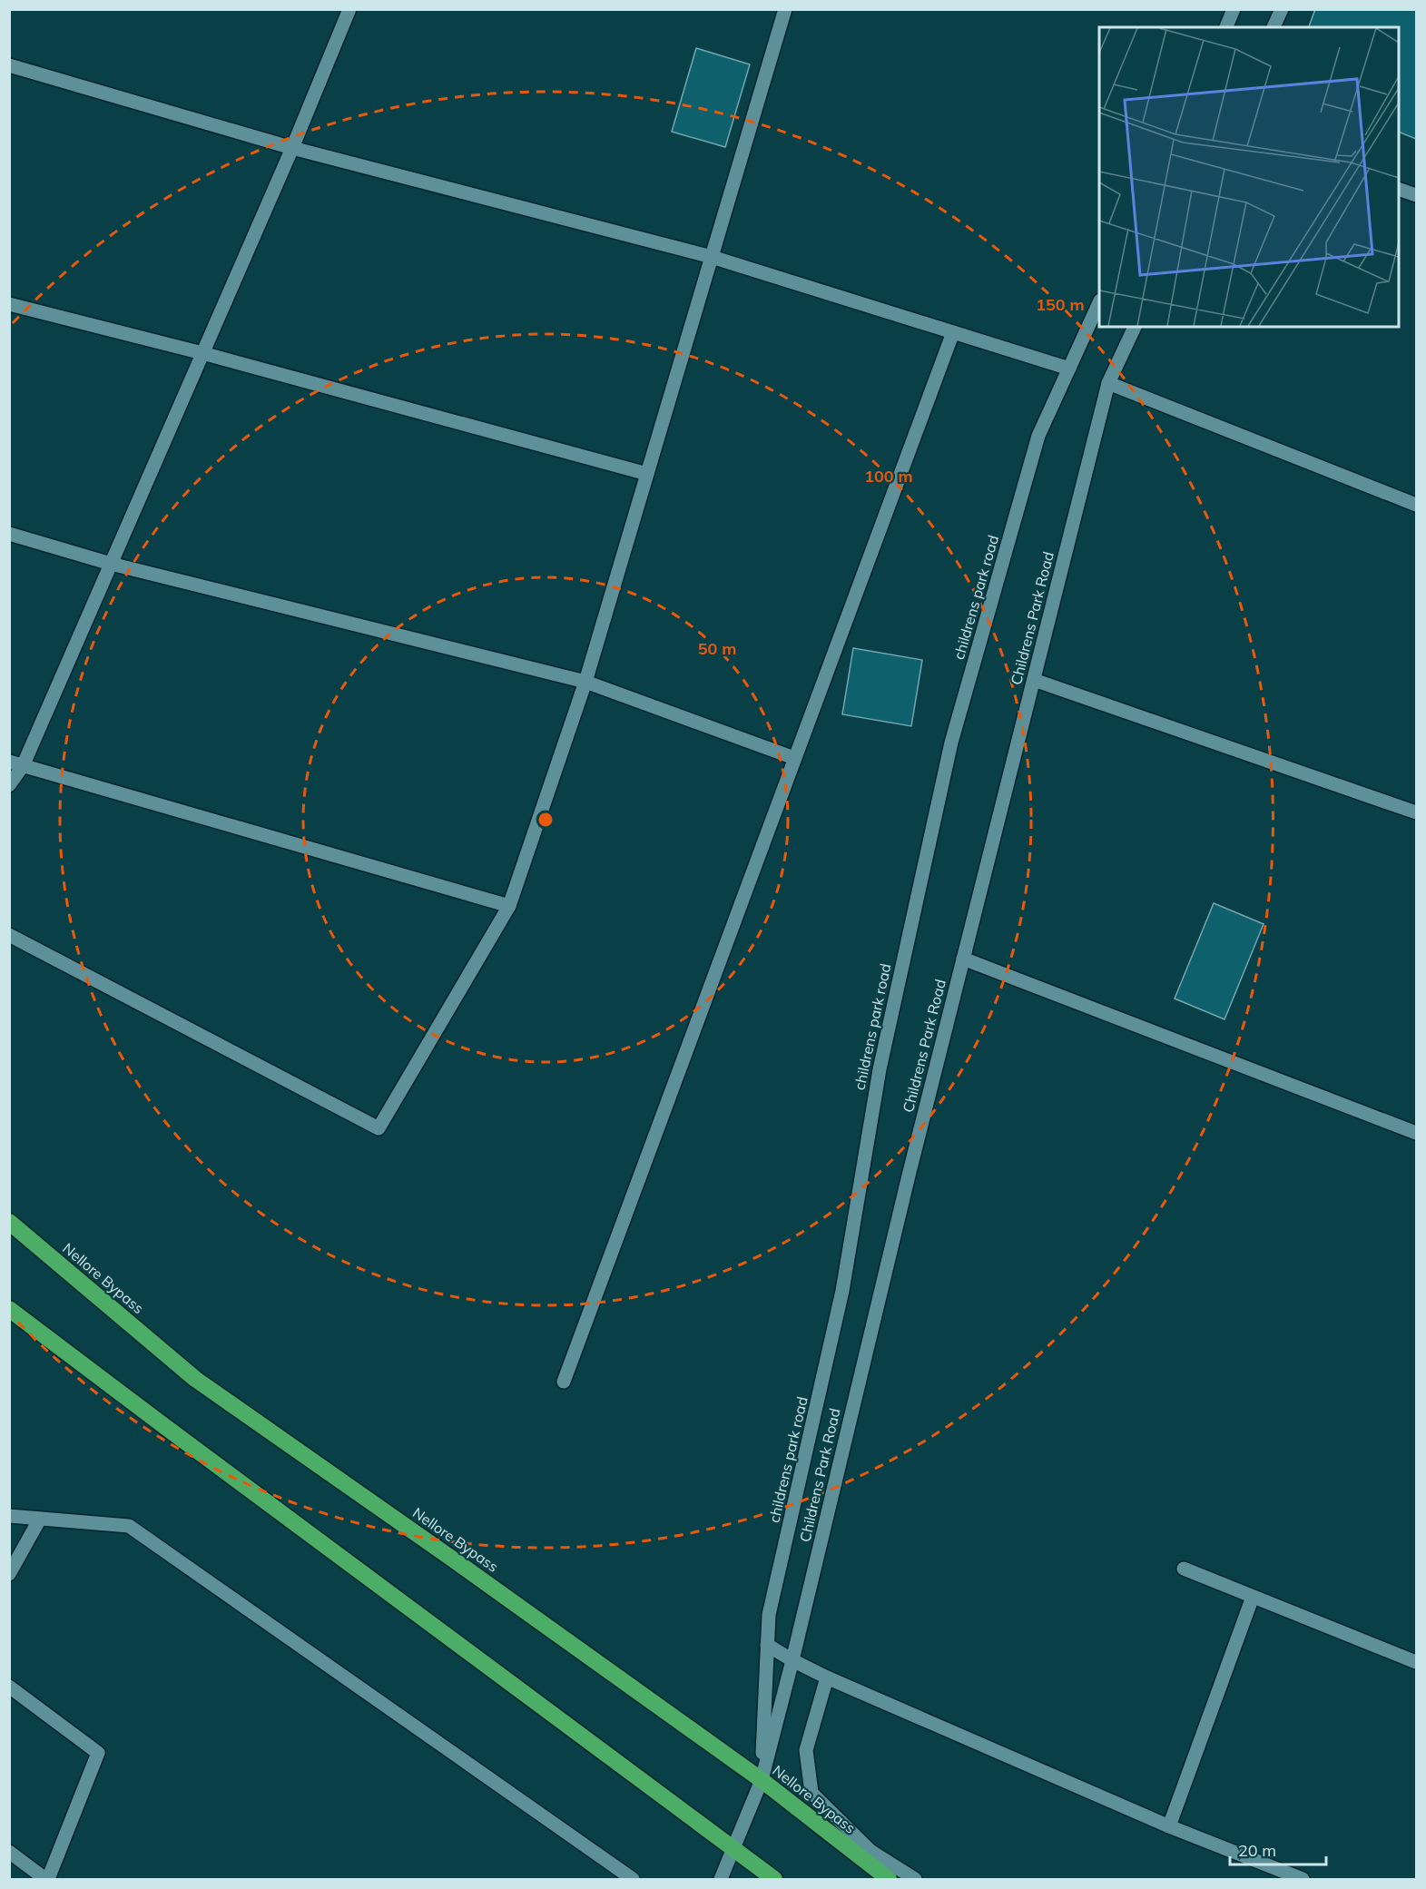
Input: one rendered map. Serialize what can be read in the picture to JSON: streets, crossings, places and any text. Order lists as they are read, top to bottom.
{
  "streets": {
    "highway": ["Nellore Bypass"],
    "street": ["childrens park road", "Childrens Park Road"]
  },
  "crossings": [
    ["childrens park road", "Childrens Park Road"],
    ["childrens park road", "Nellore Bypass"],
    ["Childrens Park Road", "Nellore Bypass"]
  ],
  "scale_bar": "20 m",
  "rings": ["150 m", "100 m", "50 m"]
}
